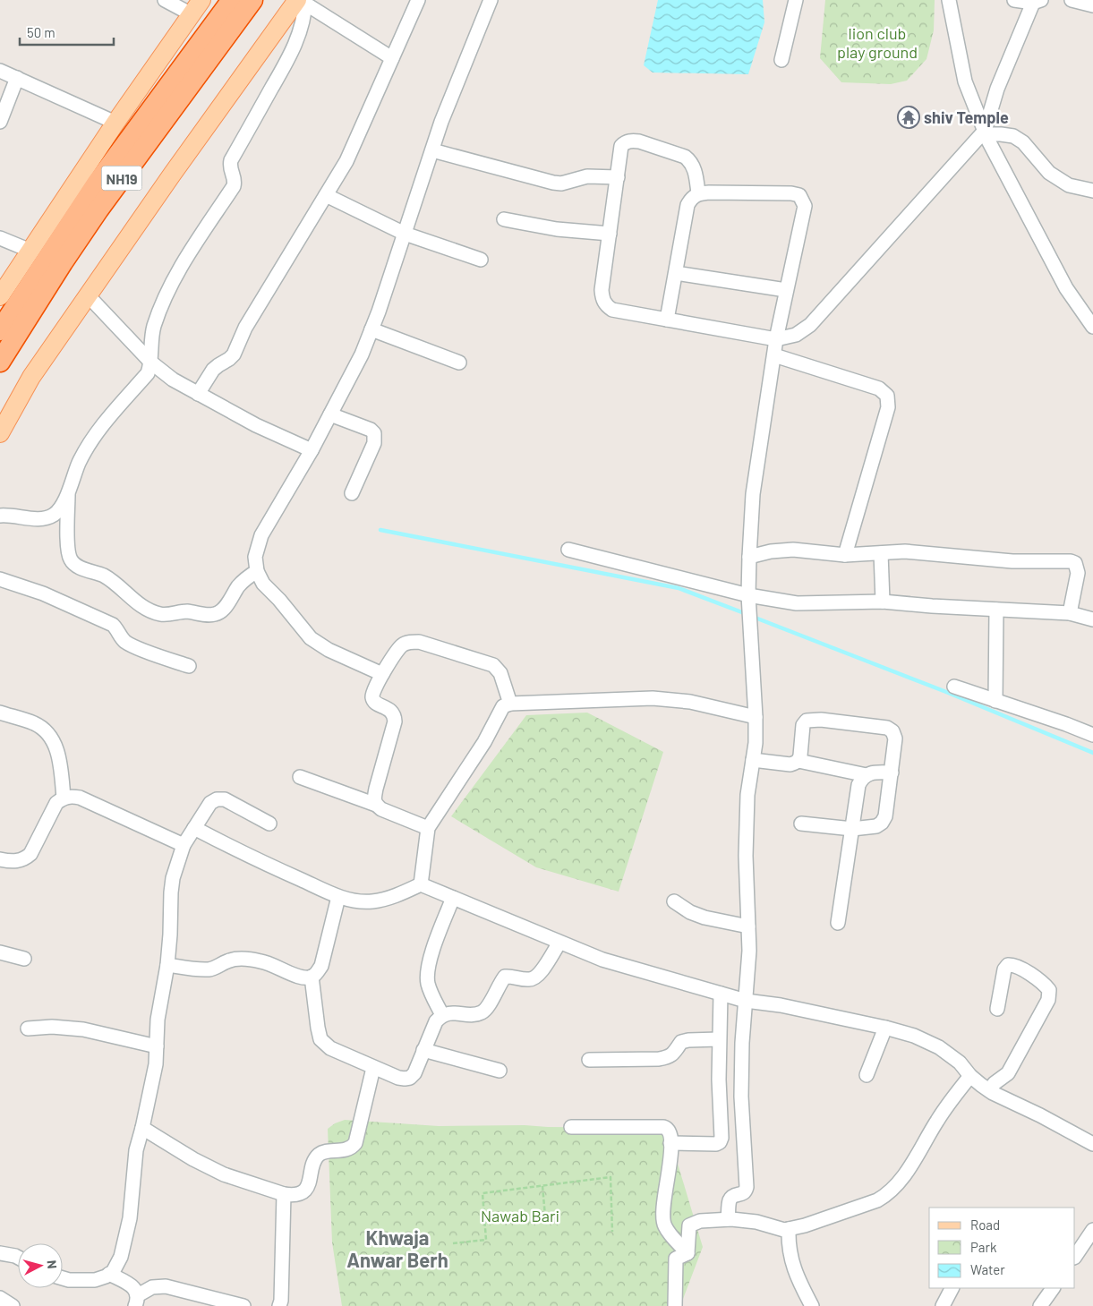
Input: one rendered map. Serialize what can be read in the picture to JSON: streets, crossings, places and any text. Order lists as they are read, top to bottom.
{
  "streets": {
    "highway": ["NH19"]
  },
  "districts": ["Khwaja Anwar Berh"],
  "parks": ["lion club play ground", "Nawab Bari"],
  "places": {
    "temple": ["shiv Temple"]
  },
  "legend": ["Road", "Park", "Water"],
  "scale_bar": "50 m",
  "north": "right"
}
